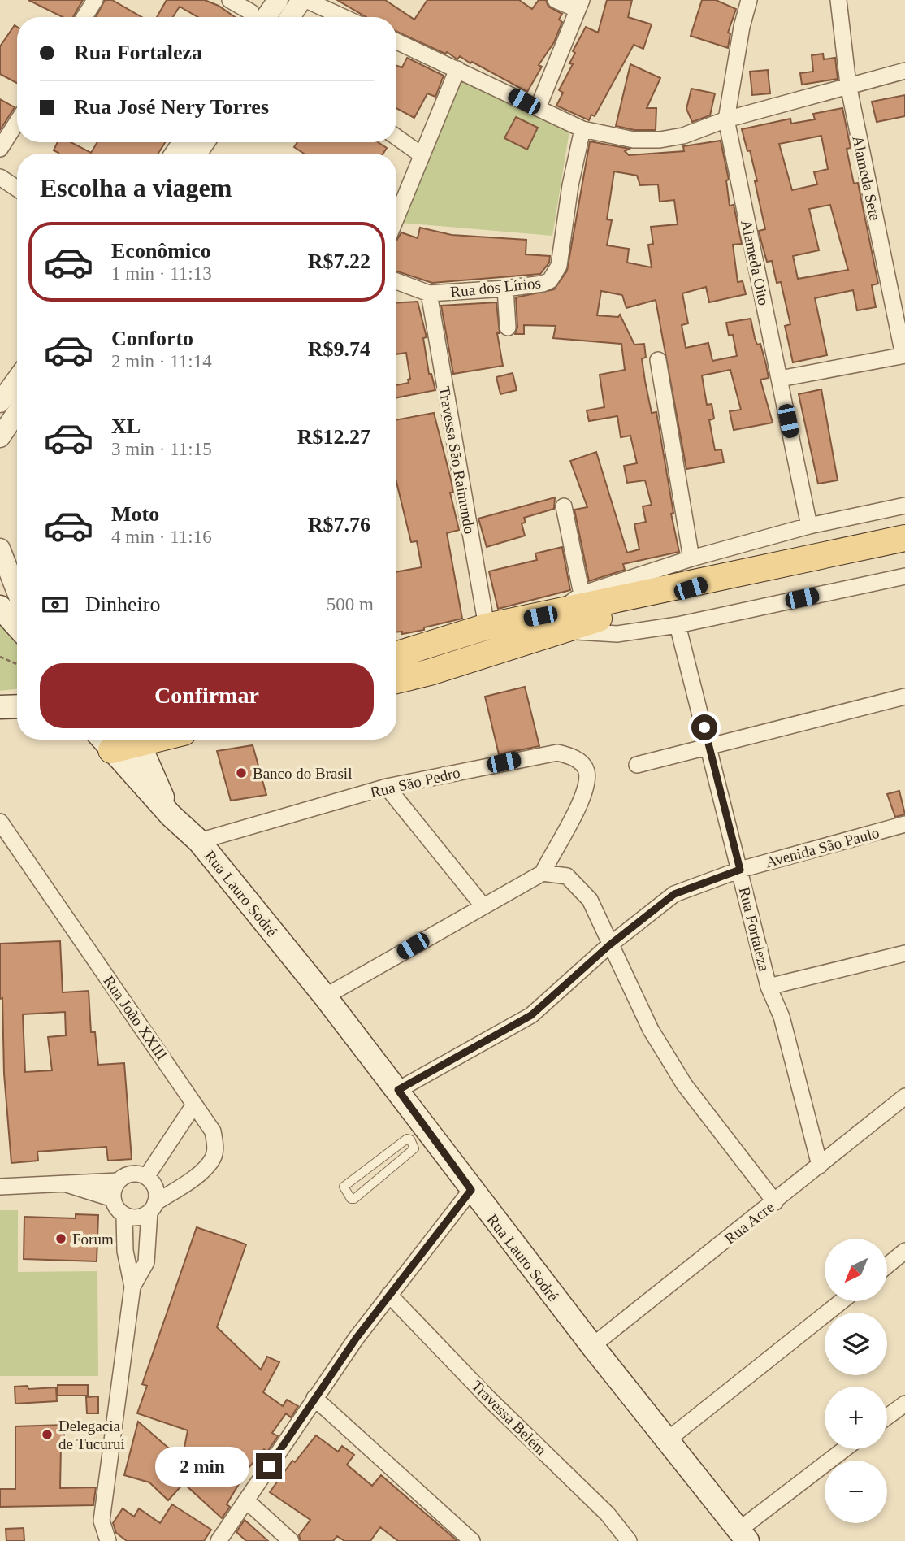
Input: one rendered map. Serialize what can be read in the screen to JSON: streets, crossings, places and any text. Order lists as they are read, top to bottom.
{
  "streets": {
    "main road": ["Rua Lauro Sodré"],
    "street": [
      "Alameda Sete",
      "Alameda Oito",
      "Rua dos Lírios",
      "Travessa São Raimundo",
      "Rua São Pedro",
      "Avenida São Paulo",
      "Rua Fortaleza",
      "Rua João XXIII",
      "Rua Acre",
      "Travessa Belém"
    ]
  },
  "crossings": [
    ["Rua dos Lírios", "Travessa São Raimundo"],
    ["Rua São Pedro", "Rua Lauro Sodré"],
    ["Avenida São Paulo", "Rua Lauro Sodré"],
    ["Avenida São Paulo", "Rua Fortaleza"],
    ["Rua Lauro Sodré", "Rua Acre"],
    ["Rua Fortaleza", "Rua Acre"]
  ],
  "places": ["Banco do Brasil", "Forum", "Delegacia de Tucuruí"],
  "north": "bottom left",
  "page": {
    "banner": ["Rua Fortaleza", "Rua José Nery Torres"],
    "heading": "Escolha a viagem",
    "list": [
      {
        "name": "Econômico",
        "note": "1 min · 11:13",
        "value": "R$7.22"
      },
      {
        "name": "Conforto",
        "note": "2 min · 11:14",
        "value": "R$9.74"
      },
      {
        "name": "XL",
        "note": "3 min · 11:15",
        "value": "R$12.27"
      },
      {
        "name": "Moto",
        "note": "4 min · 11:16",
        "value": "R$7.76"
      }
    ],
    "pay": ["Dinheiro", "500 m"],
    "buttons": "Confirmar",
    "map_buttons": ["+", "−"],
    "bubble": "2 min"
  }
}
